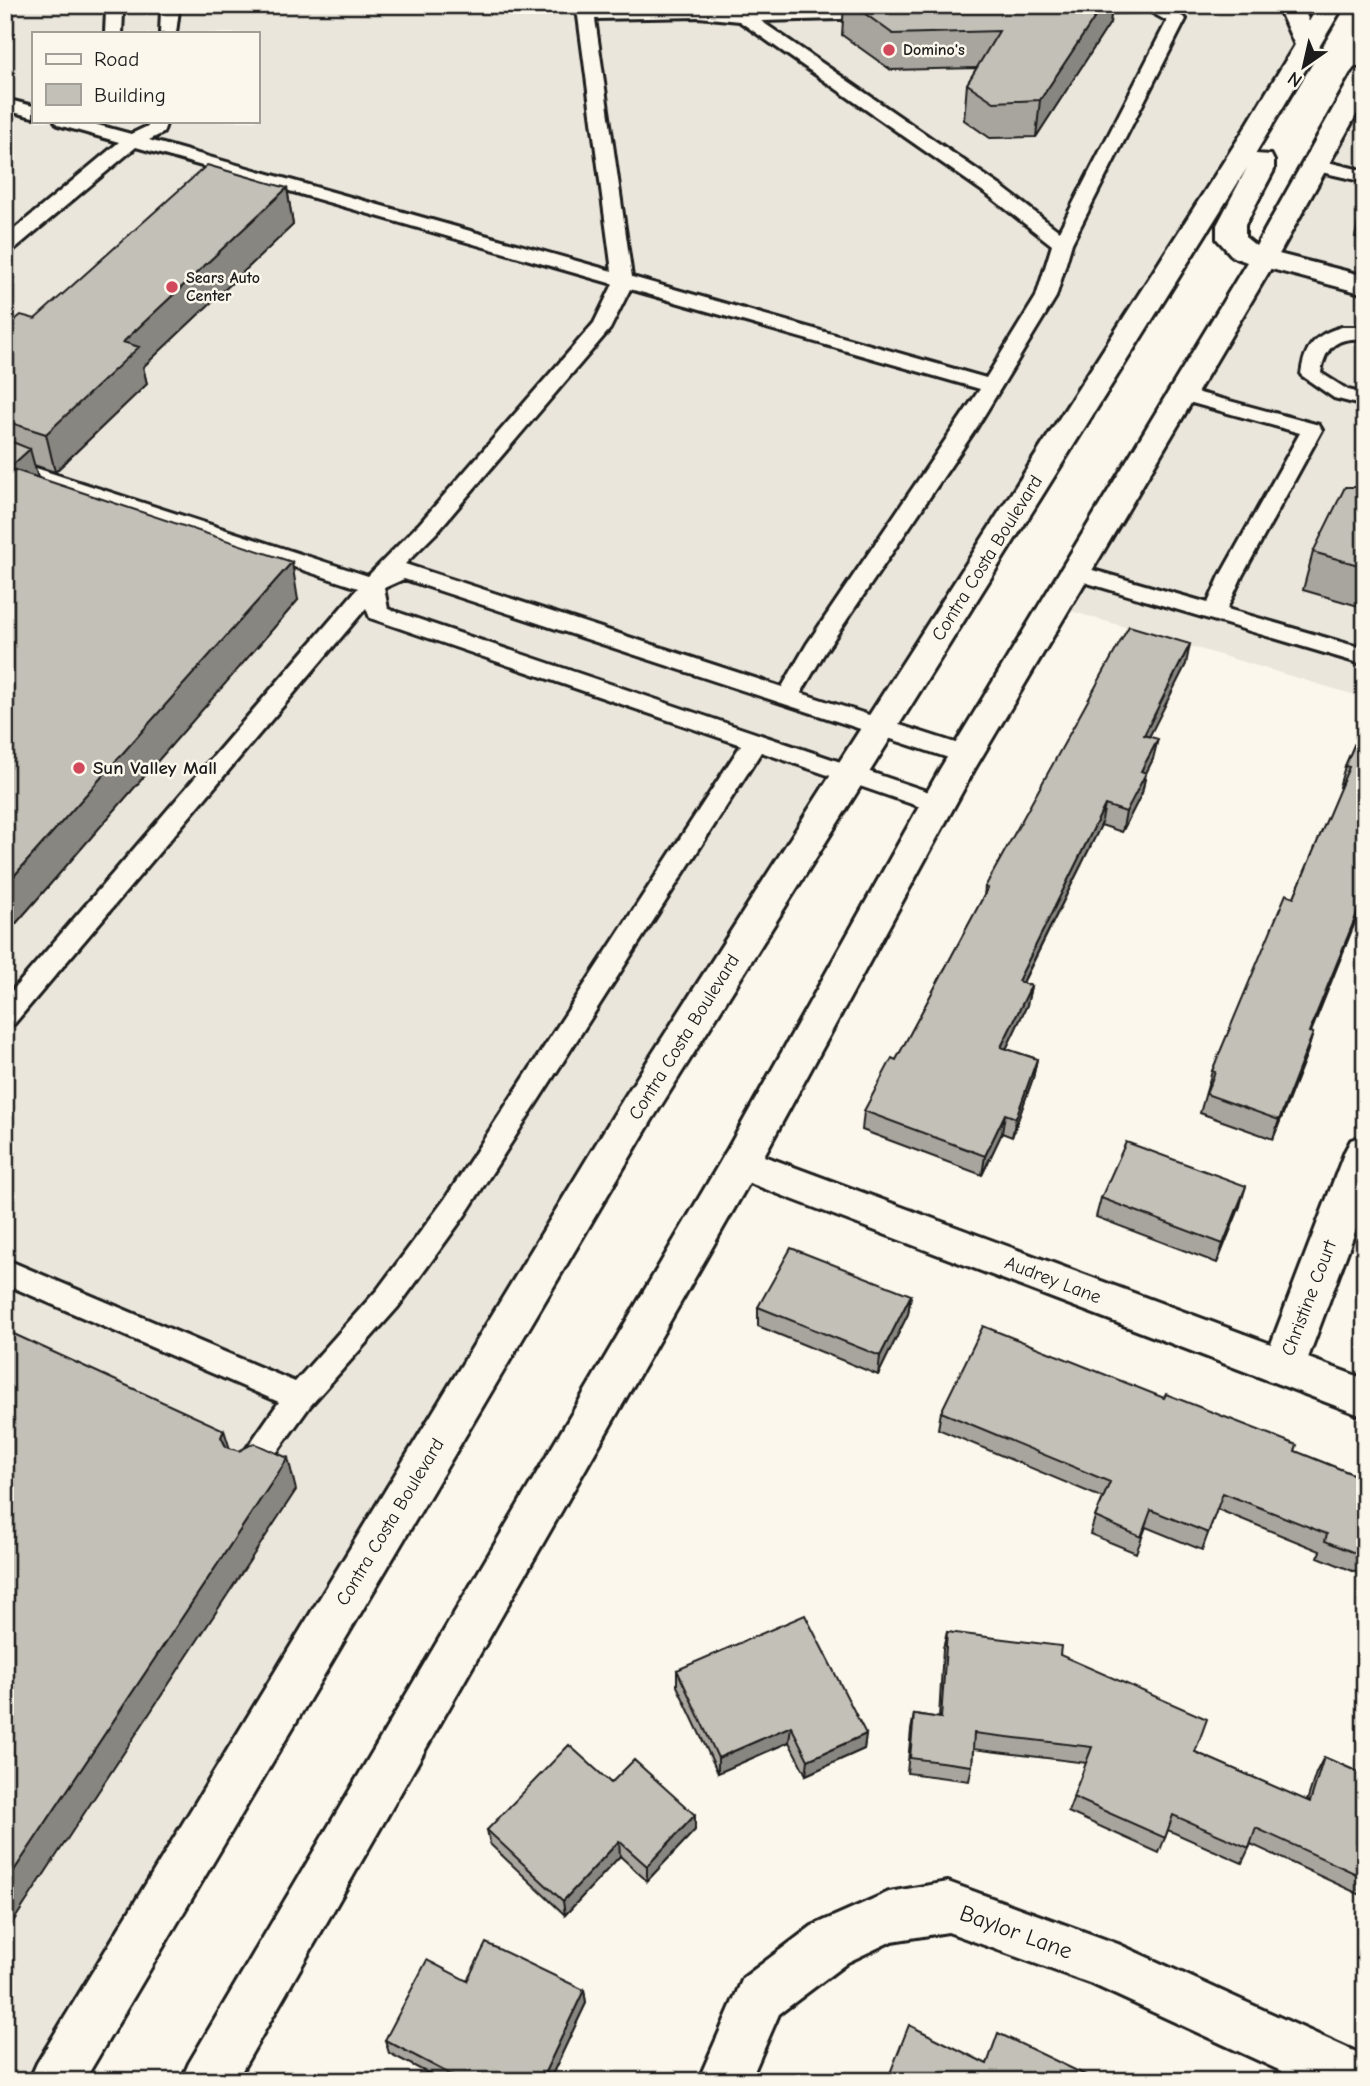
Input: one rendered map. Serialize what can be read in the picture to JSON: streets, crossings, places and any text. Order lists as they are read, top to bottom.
{
  "streets": {
    "main road": [
      "Contra Costa Boulevard",
      "Audrey Lane",
      "Christine Court",
      "Baylor Lane"
    ]
  },
  "crossings": [
    ["Audrey Lane", "Christine Court"]
  ],
  "places": ["Domino's", "Sears Auto Center", "Sun Valley Mall"],
  "legend": ["Road", "Building"],
  "north": "bottom left"
}
